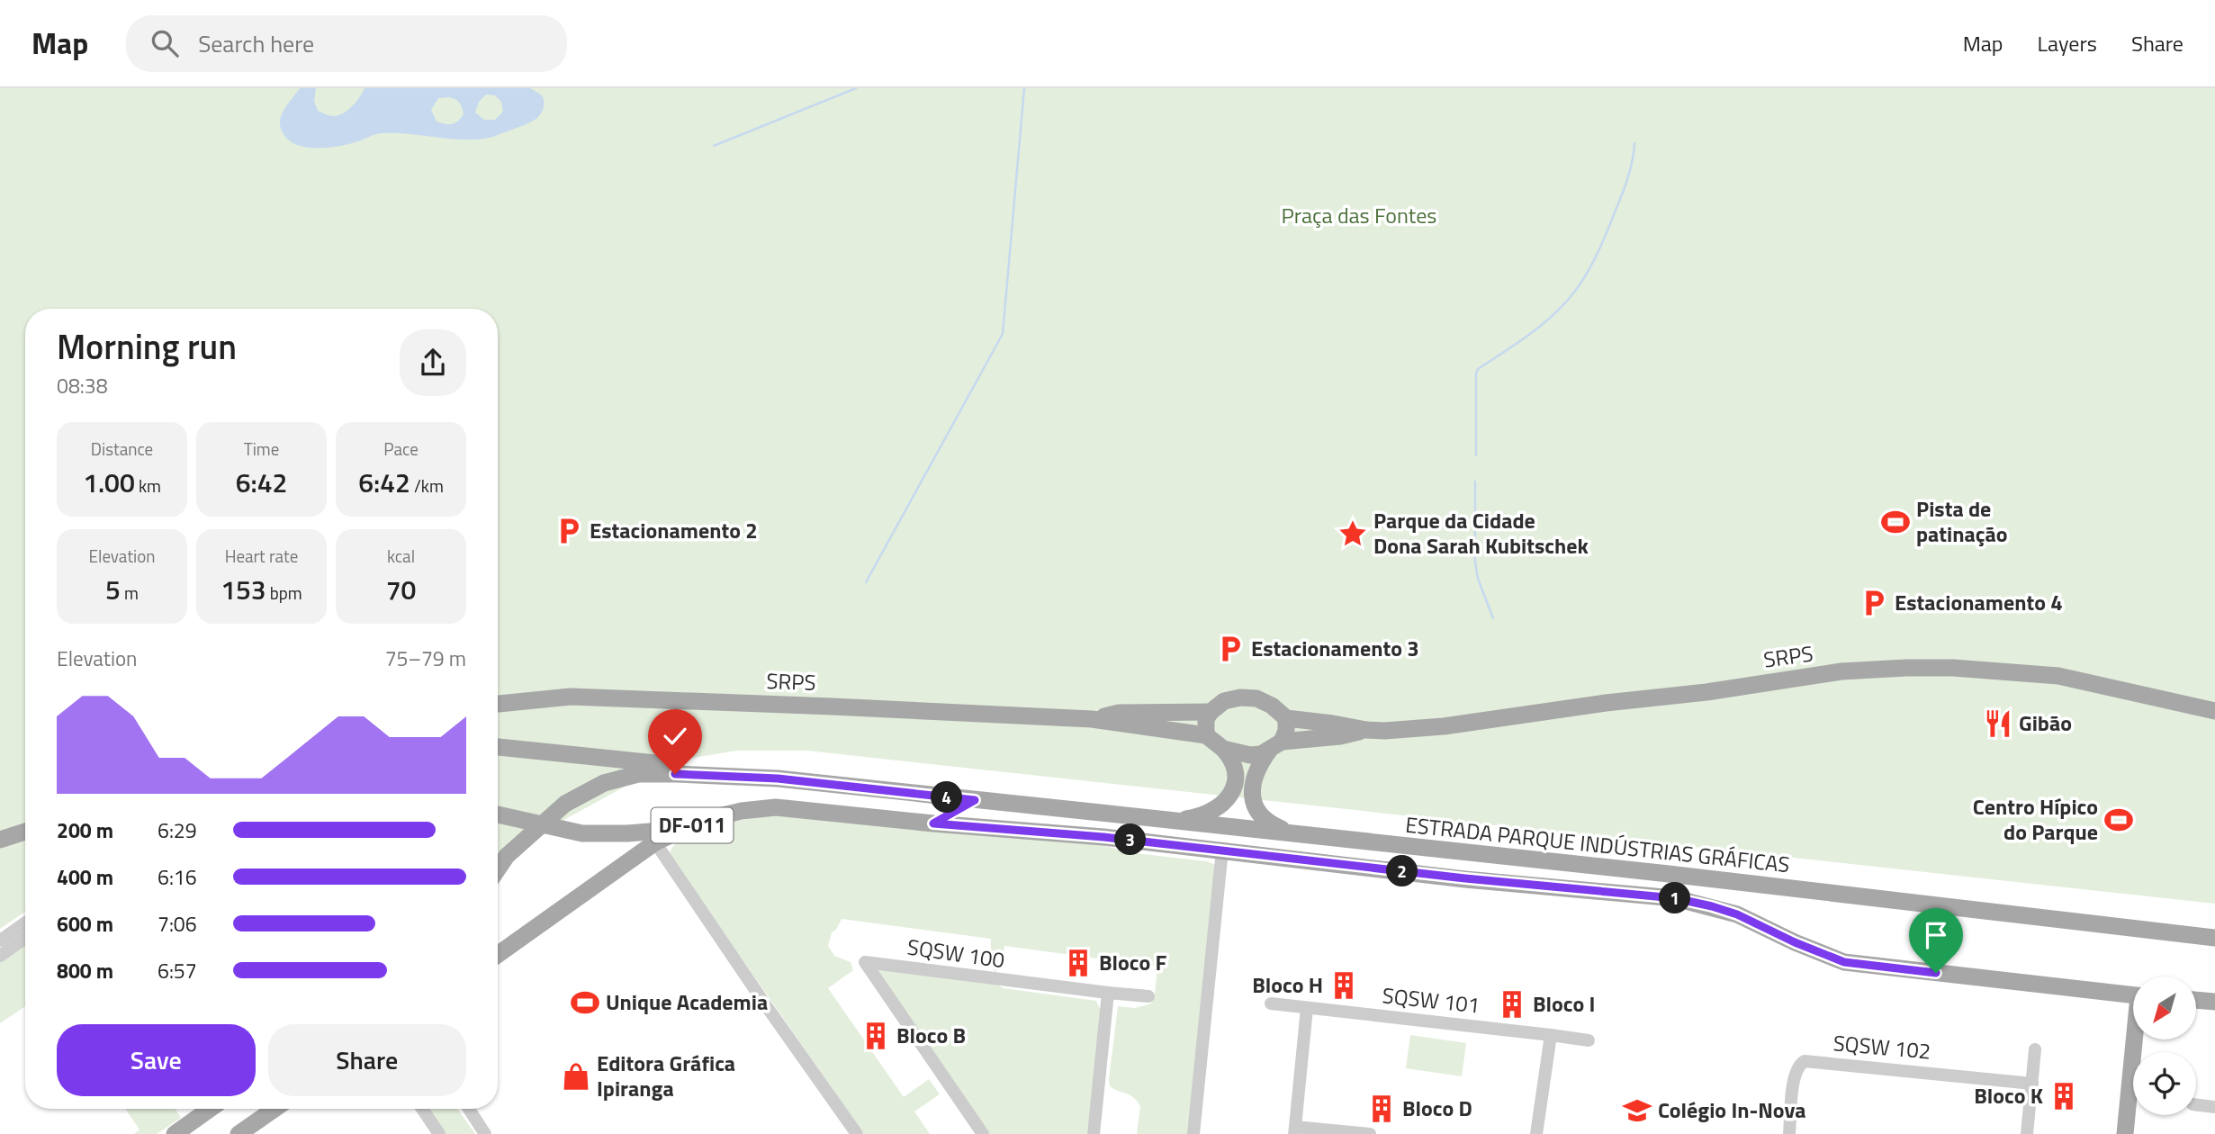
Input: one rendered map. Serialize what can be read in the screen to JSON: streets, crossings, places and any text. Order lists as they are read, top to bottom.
{
  "streets": {
    "main road": ["SRPS", "DF-011", "ESTRADA PARQUE INDÚSTRIAS GRÁFICAS"],
    "street": ["SQSW 100", "SQSW 101", "SQSW 102"]
  },
  "parks": ["Praça das Fontes"],
  "places": {
    "sports": ["Pista de patinação", "Centro Hípico do Parque", "Unique Academia"],
    "parking": ["Estacionamento 2", "Estacionamento 4", "Estacionamento 3"],
    "place": ["Parque da Cidade Dona Sarah Kubitschek"],
    "restaurant": ["Gibão"],
    "building": [
      "Bloco F",
      "Bloco H",
      "Bloco I",
      "Bloco B",
      "Bloco K",
      "Bloco D"
    ],
    "shop": ["Editora Gráfica Ipiranga"],
    "school or university": ["Colégio In-Nova"]
  },
  "north": "bottom left",
  "page": {
    "header": "Map",
    "search": "Search here",
    "nav": ["Map", "Layers", "Share"],
    "heading": ["Morning run", "08:38"],
    "stats": [
      ["Distance", "1.00 km"],
      ["Time", "6:42"],
      ["Pace", "6:42 /km"],
      ["Elevation", "5 m"],
      ["Heart rate", "153 bpm"],
      ["kcal", "70"]
    ],
    "chart": ["Elevation", "75–79 m"],
    "pins": [
      "4",
      "3",
      "2",
      "1"
    ],
    "list": [
      {
        "name": "200 m",
        "note": "6:29"
      },
      {
        "name": "400 m",
        "note": "6:16"
      },
      {
        "name": "600 m",
        "note": "7:06"
      },
      {
        "name": "800 m",
        "note": "6:57"
      }
    ],
    "buttons": ["Save", "Share"]
  }
}
